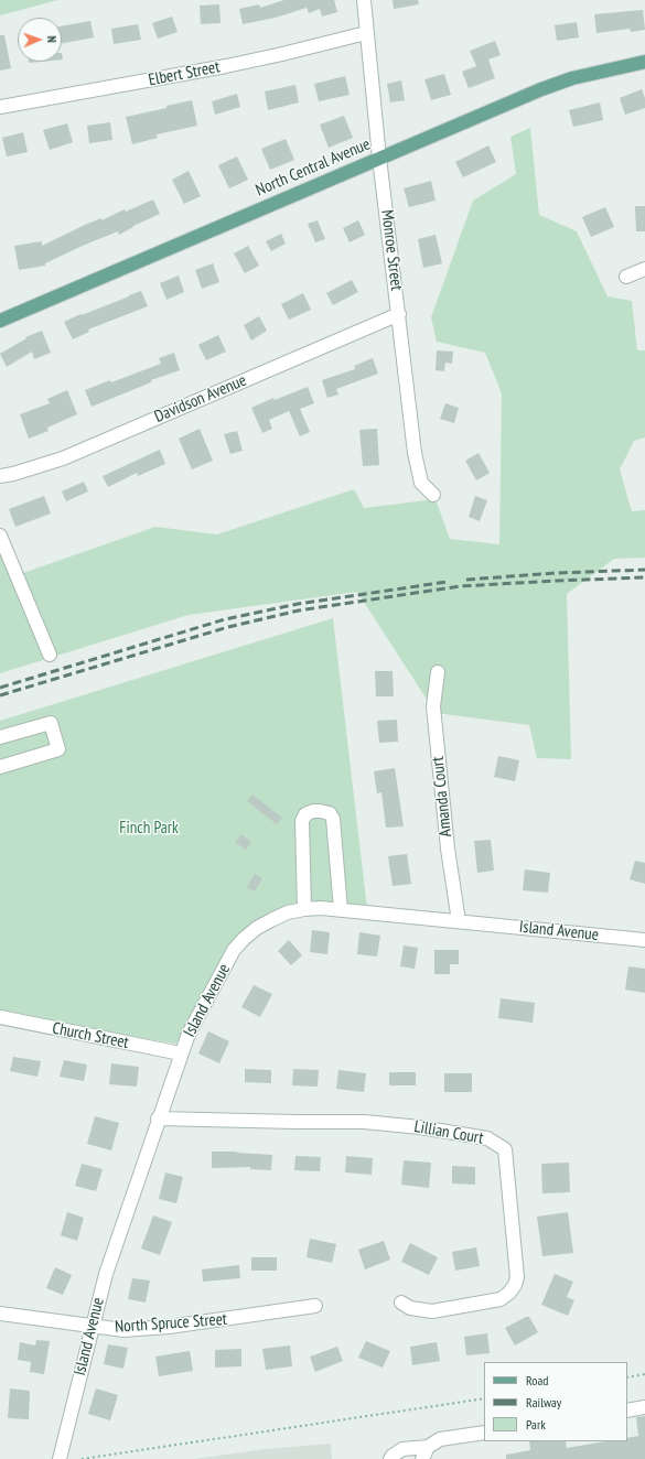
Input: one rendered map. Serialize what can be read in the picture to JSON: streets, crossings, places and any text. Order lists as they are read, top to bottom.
{
  "streets": {
    "main road": ["North Central Avenue"],
    "street": [
      "Elbert Street",
      "Monroe Street",
      "Davidson Avenue",
      "Amanda Court",
      "Island Avenue",
      "Church Street",
      "Lillian Court",
      "North Spruce Street"
    ]
  },
  "crossings": [
    ["Elbert Street", "Monroe Street"],
    ["North Central Avenue", "Monroe Street"],
    ["Monroe Street", "Davidson Avenue"],
    ["Amanda Court", "Island Avenue"],
    ["Island Avenue", "Church Street"],
    ["Island Avenue", "Lillian Court"],
    ["Island Avenue", "North Spruce Street"]
  ],
  "parks": ["Finch Park"],
  "legend": ["Road", "Railway", "Park"],
  "north": "right"
}
